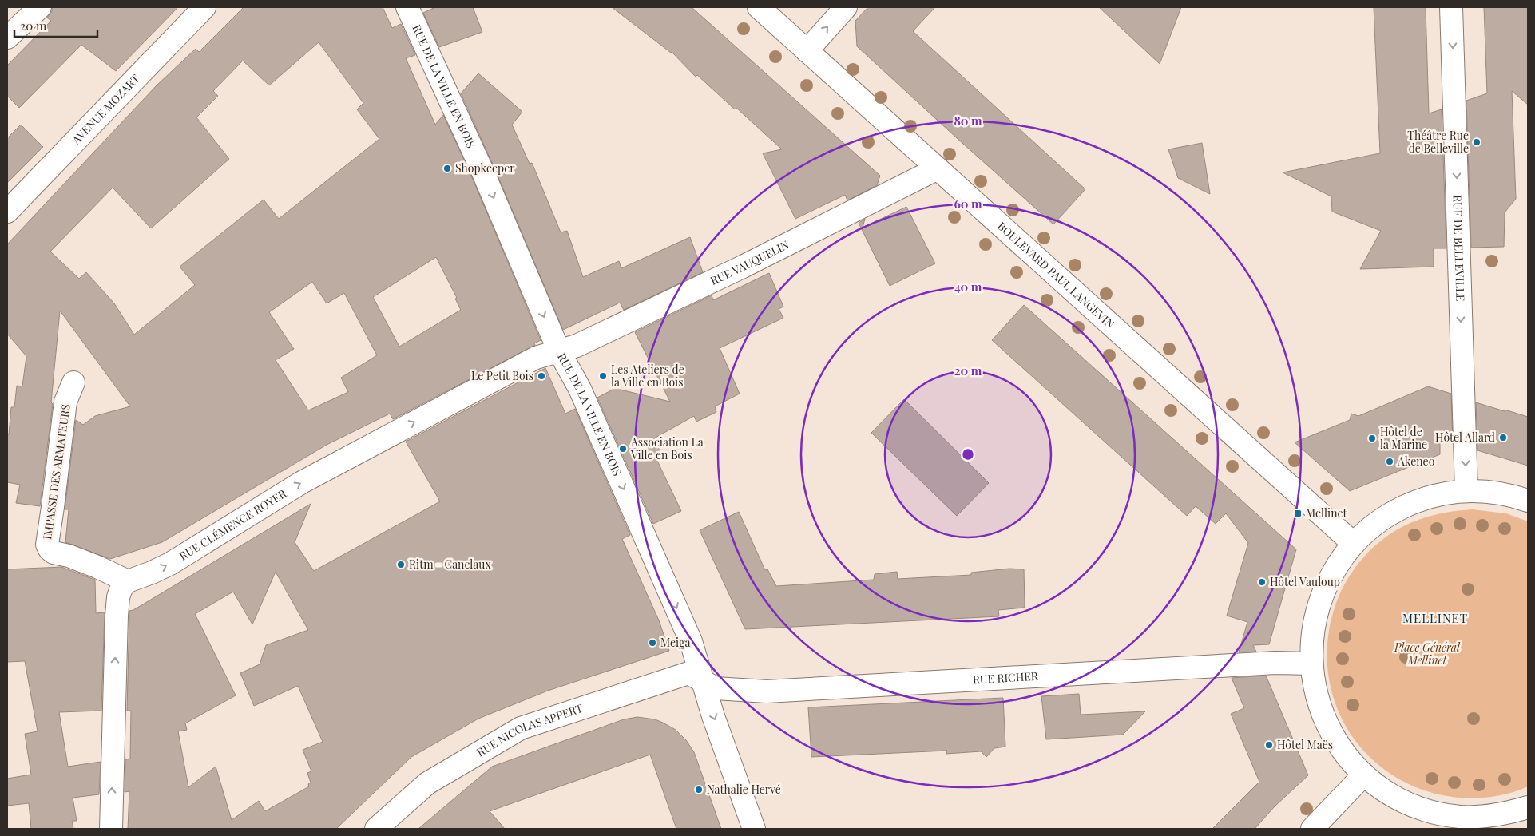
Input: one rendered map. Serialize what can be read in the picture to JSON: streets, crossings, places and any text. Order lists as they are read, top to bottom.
{
  "streets": {
    "street": [
      "RUE DE LA VILLE EN BOIS",
      "AVENUE MOZART",
      "RUE DE BELLEVILLE",
      "RUE VAUQUELIN",
      "BOULEVARD PAUL LANGEVIN",
      "IMPASSE DES ARMATEURS",
      "RUE CLÉMENCE ROYER",
      "RUE RICHER",
      "RUE NICOLAS APPERT"
    ]
  },
  "crossings": [
    ["RUE DE LA VILLE EN BOIS", "RUE VAUQUELIN"],
    ["RUE DE LA VILLE EN BOIS", "RUE CLÉMENCE ROYER"],
    ["RUE DE LA VILLE EN BOIS", "RUE RICHER"],
    ["RUE DE LA VILLE EN BOIS", "RUE NICOLAS APPERT"],
    ["RUE VAUQUELIN", "BOULEVARD PAUL LANGEVIN"],
    ["RUE VAUQUELIN", "RUE CLÉMENCE ROYER"],
    ["IMPASSE DES ARMATEURS", "RUE CLÉMENCE ROYER"],
    ["RUE RICHER", "RUE NICOLAS APPERT"]
  ],
  "one_way": ["RUE DE LA VILLE EN BOIS", "RUE DE BELLEVILLE", "RUE CLÉMENCE ROYER"],
  "districts": ["MELLINET"],
  "parks": ["Place Général Mellinet"],
  "places": {
    "other": [
      "Théâtre Rue de Belleville",
      "Shopkeeper",
      "Le Petit Bois",
      "Les Ateliers de la Ville en Bois",
      "Hôtel Allard",
      "Hôtel de la Marine",
      "Association La Ville en Bois",
      "Akeneo",
      "Ritm - Canclaux",
      "Hôtel Vauloup",
      "Meiga",
      "Hôtel Maës",
      "Nathalie Hervé"
    ],
    "transit": ["Mellinet"]
  },
  "scale_bar": "20 m",
  "rings": [
    "80 m",
    "60 m",
    "40 m",
    "20 m"
  ]
}
